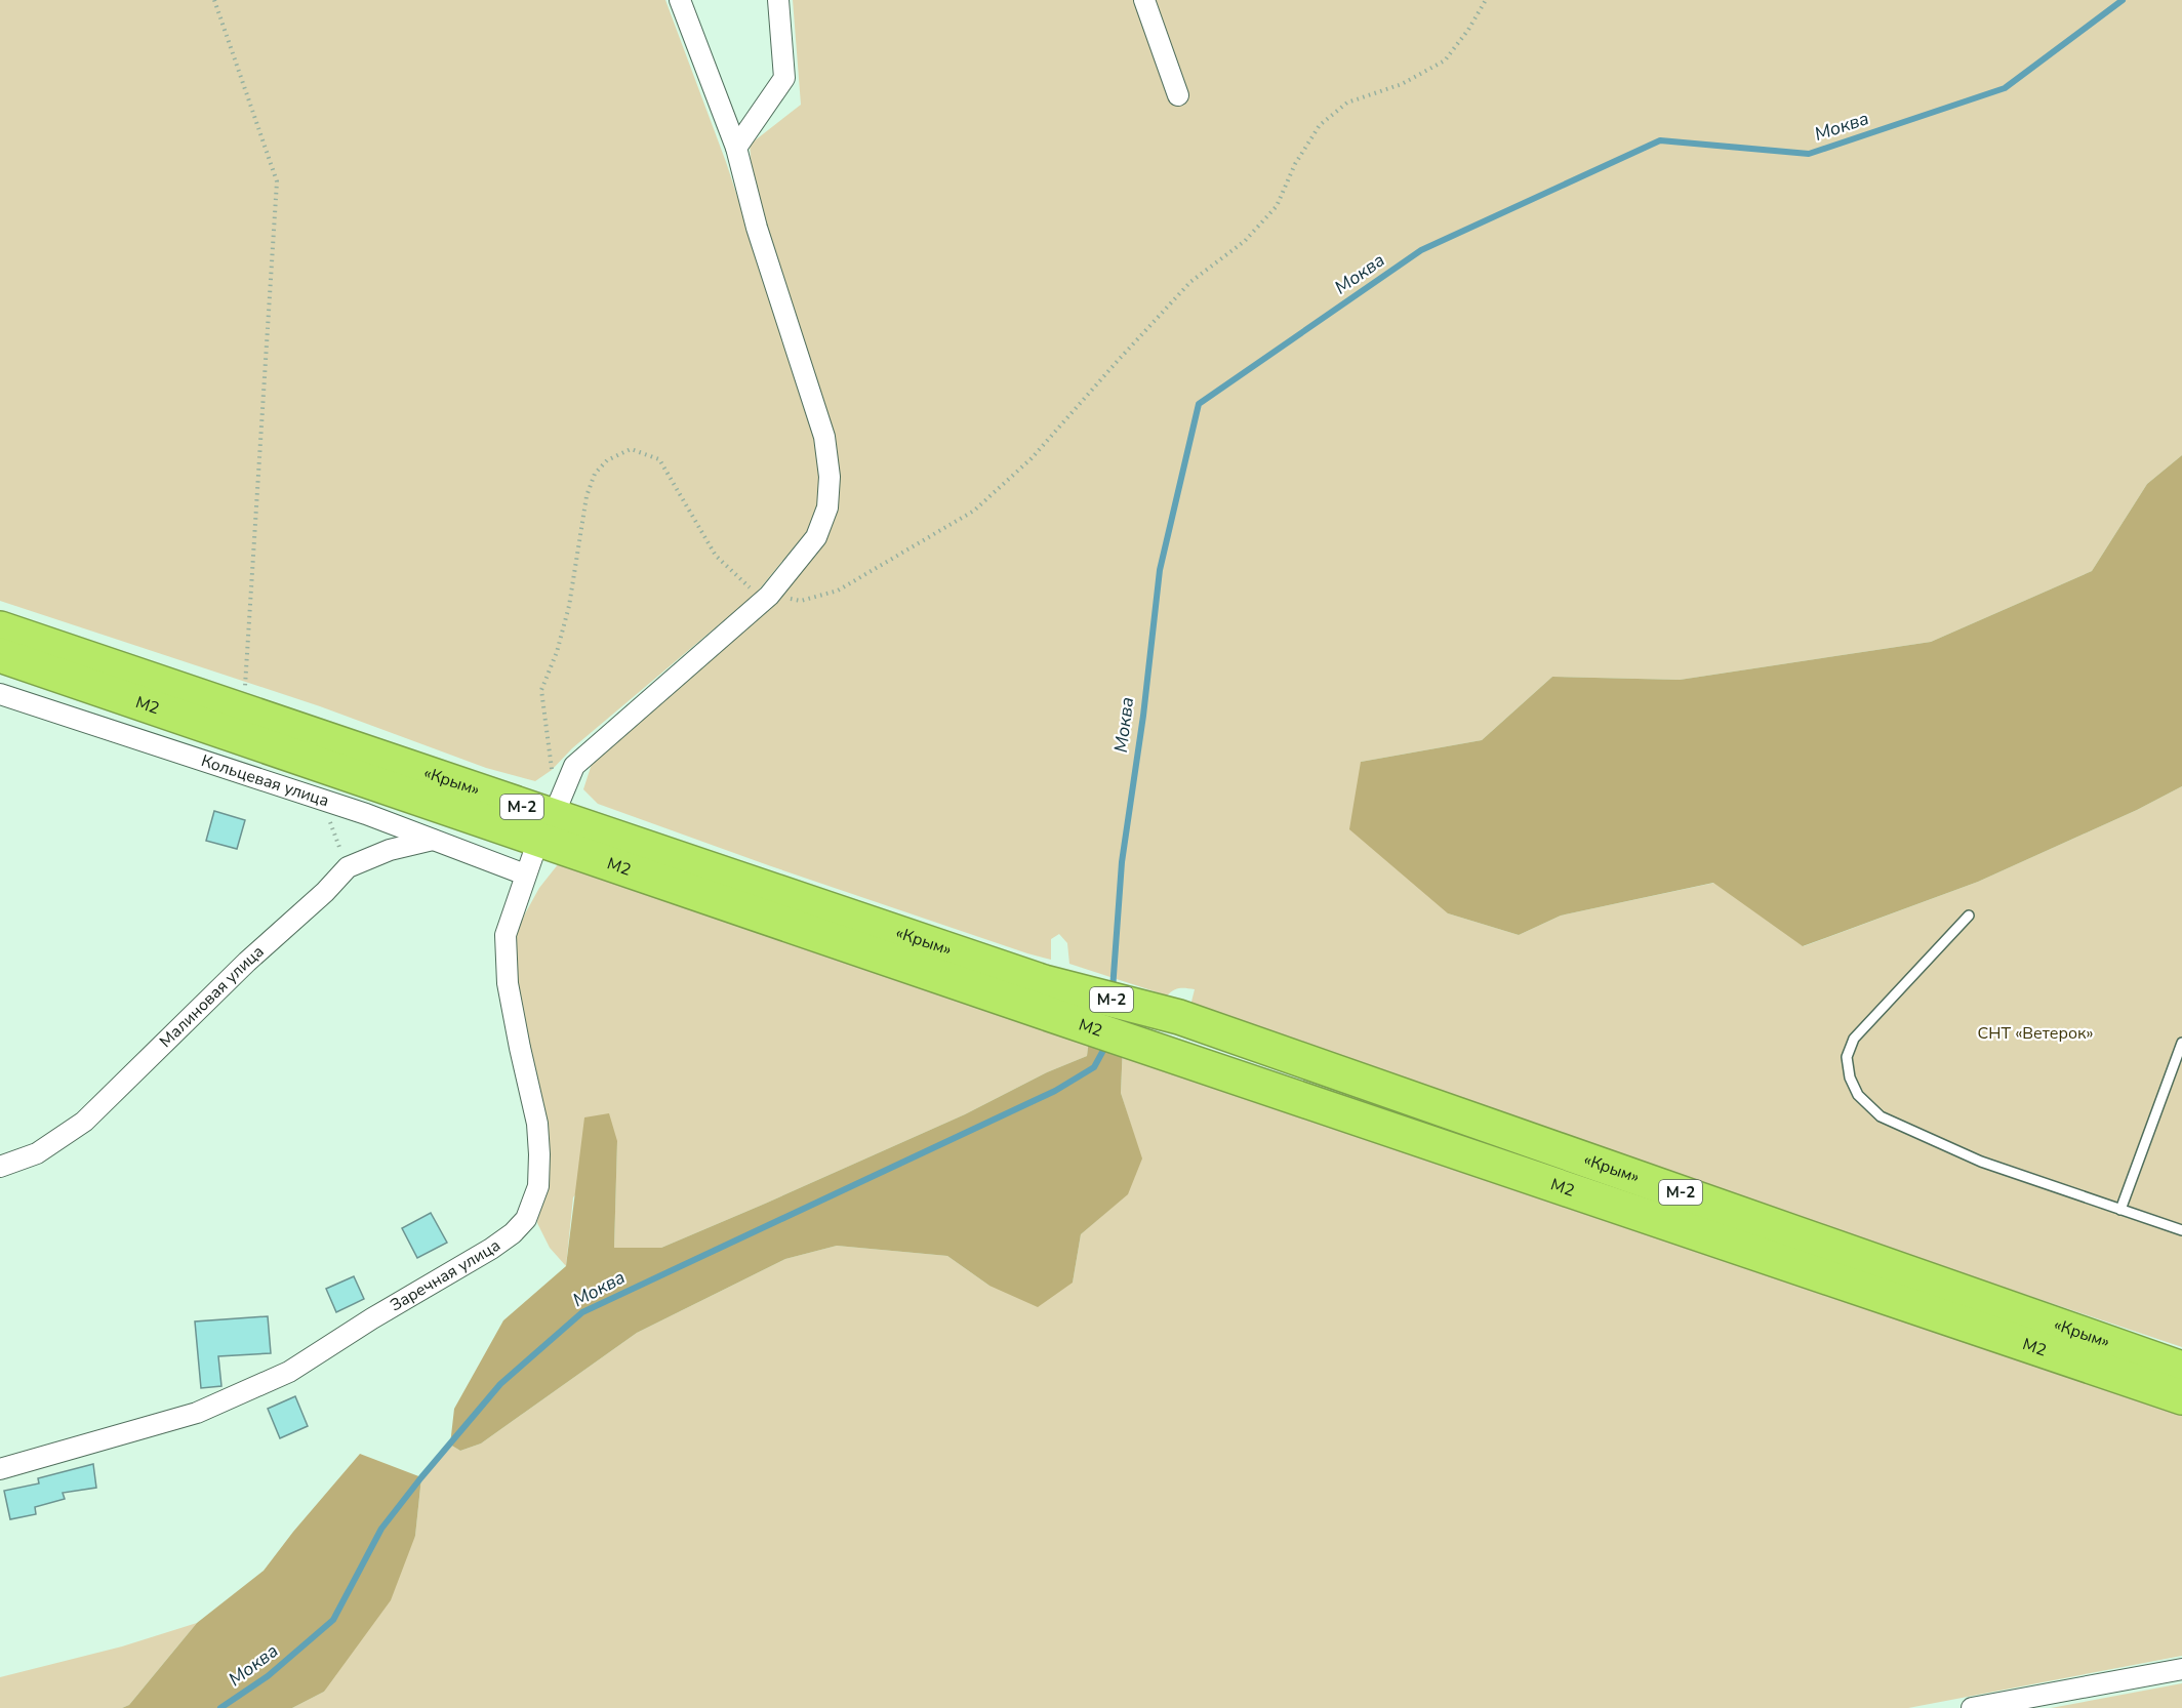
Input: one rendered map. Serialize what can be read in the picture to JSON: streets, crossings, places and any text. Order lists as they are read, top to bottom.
{
  "streets": {
    "highway": ["М2", "«Крым»", "М-2"],
    "street": ["Кольцевая улица", "Малиновая улица", "Заречная улица"]
  },
  "crossings": [
    ["М2", "Заречная улица"],
    ["Кольцевая улица", "Малиновая улица"],
    ["Кольцевая улица", "Заречная улица"]
  ],
  "water": ["Моква"],
  "parks": ["СНТ «Ветерок»"]
}
